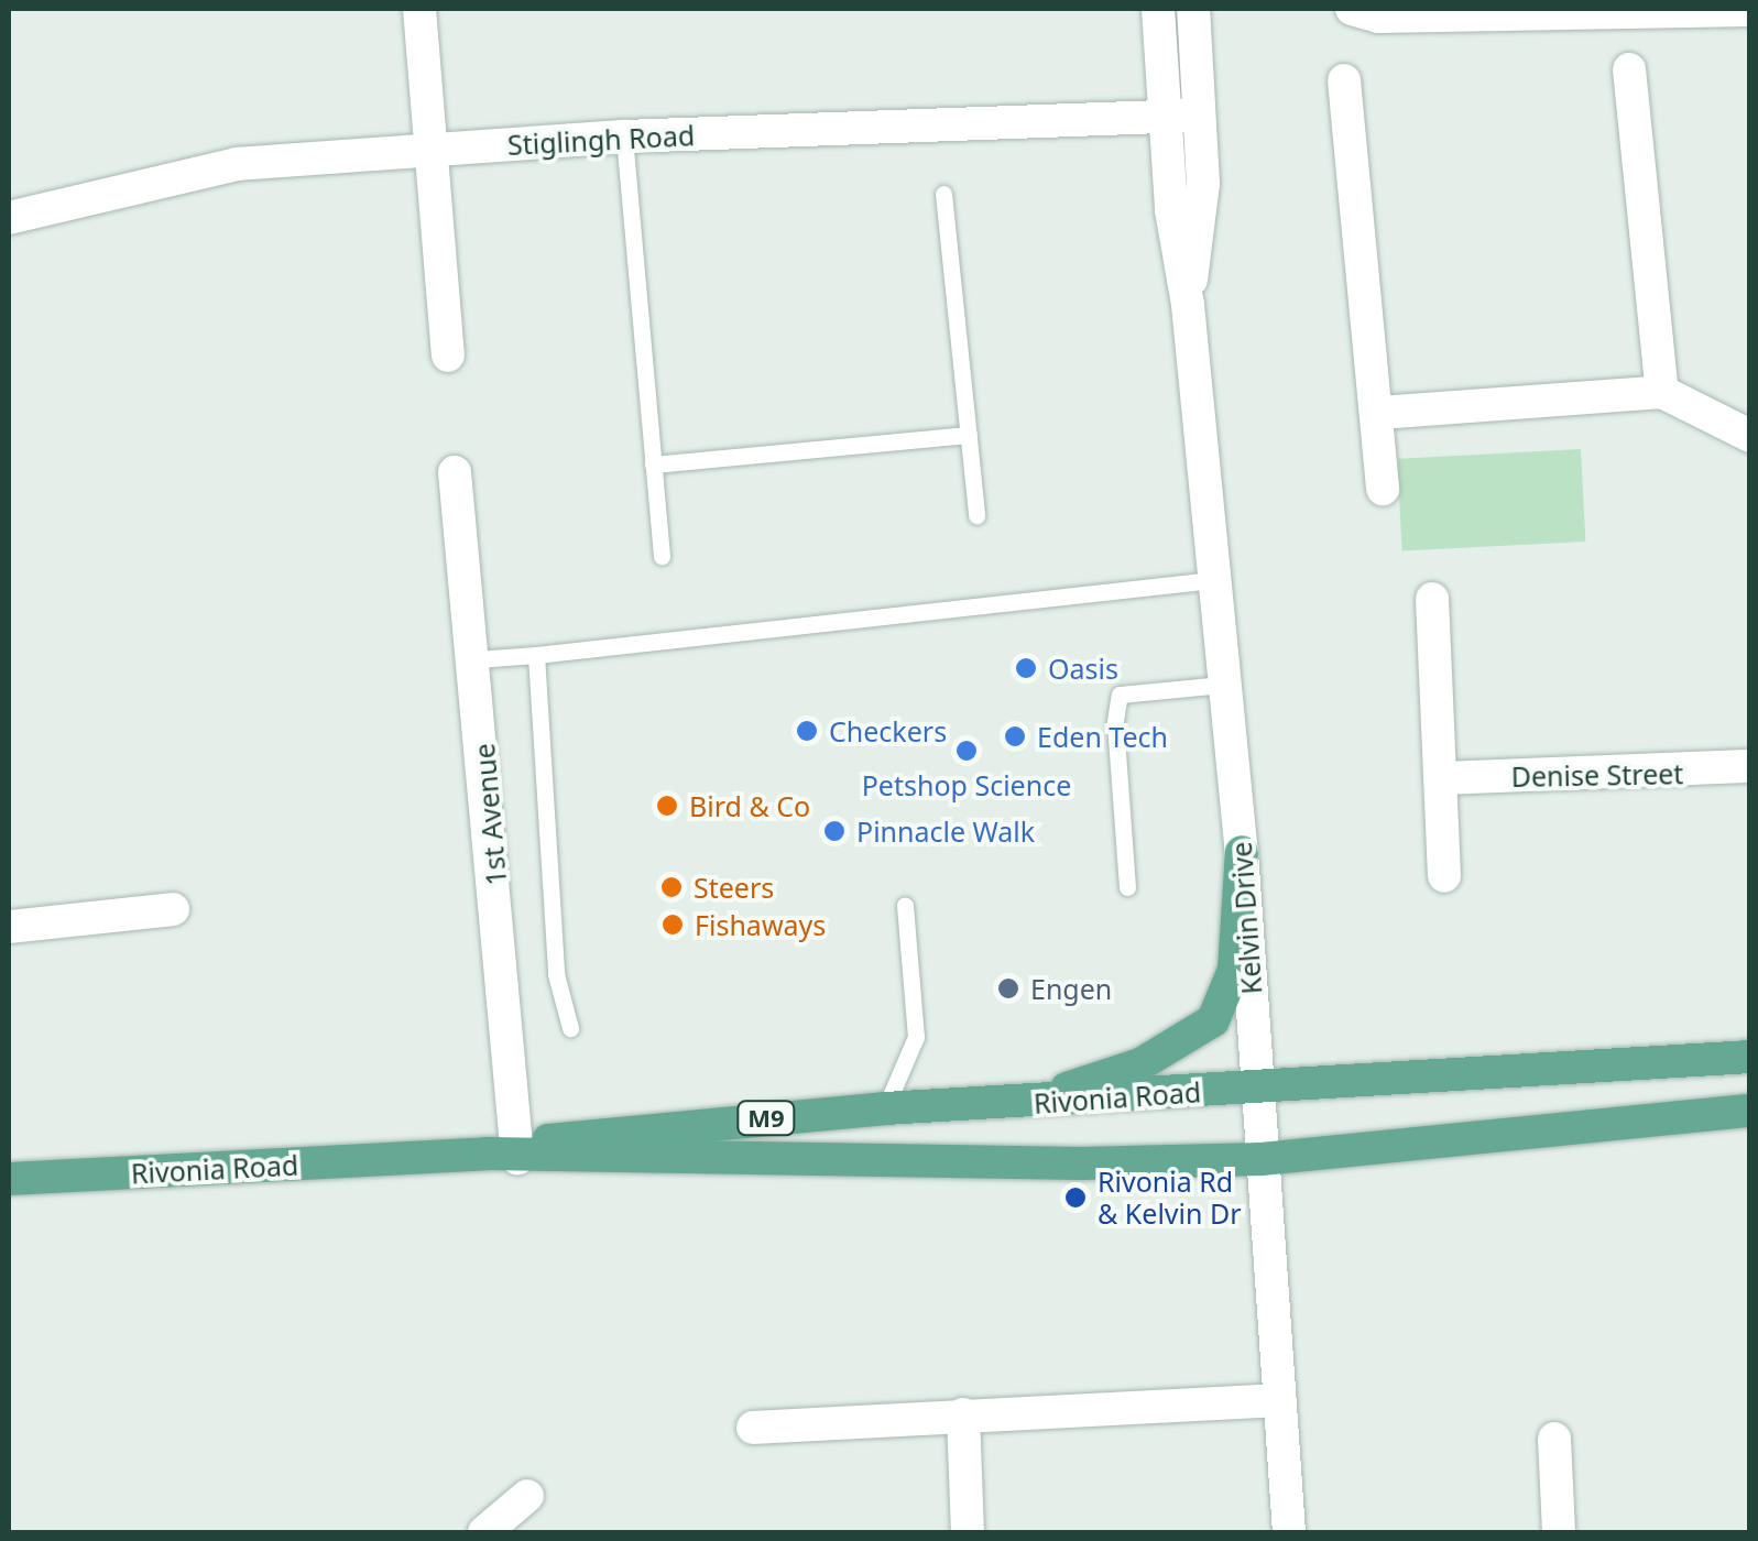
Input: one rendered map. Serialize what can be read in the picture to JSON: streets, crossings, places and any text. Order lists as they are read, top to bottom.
{
  "streets": {
    "main road": ["Rivonia Road", "M9"],
    "street": [
      "Stiglingh Road",
      "Denise Street",
      "1st Avenue",
      "Kelvin Drive"
    ]
  },
  "crossings": [
    ["Stiglingh Road", "Kelvin Drive"],
    ["1st Avenue", "Rivonia Road"],
    ["Kelvin Drive", "Rivonia Road"]
  ],
  "places": [
    "Oasis",
    "Checkers",
    "Eden Tech",
    "Petshop Science",
    "Bird & Co",
    "Pinnacle Walk",
    "Steers",
    "Fishaways",
    "Engen",
    "Rivonia Rd & Kelvin Dr"
  ]
}
